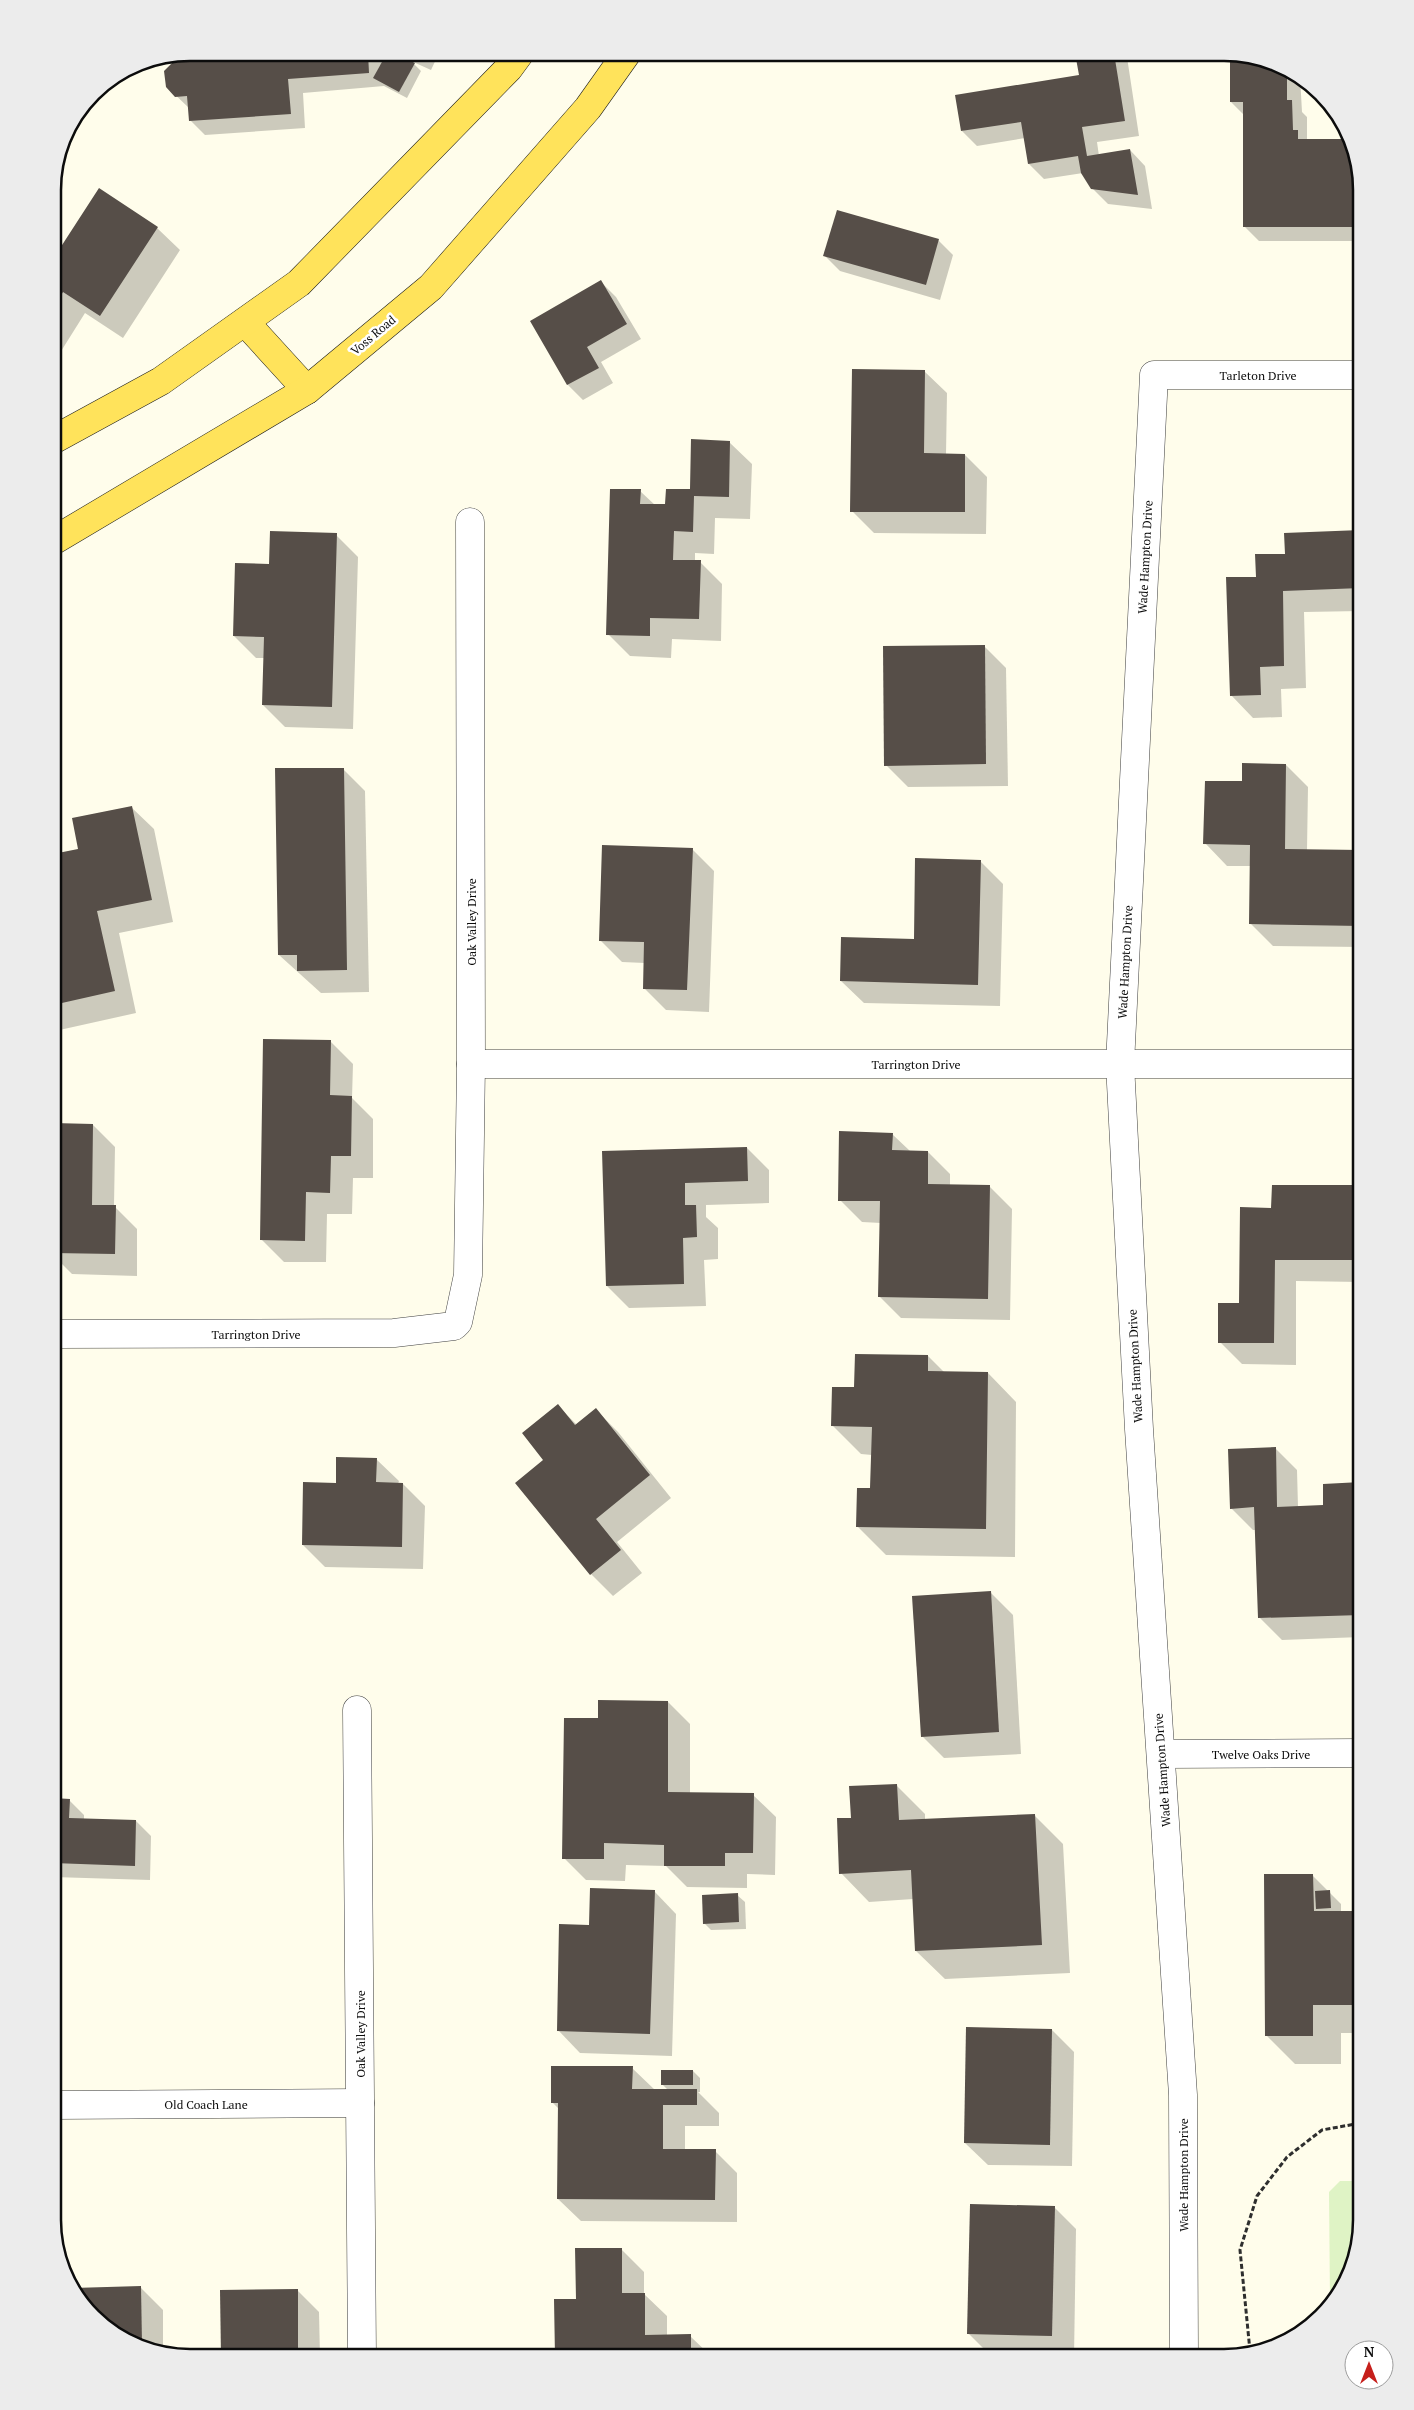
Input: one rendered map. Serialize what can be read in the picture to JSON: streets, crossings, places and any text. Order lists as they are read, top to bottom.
{
  "streets": {
    "main road": ["Voss Road"],
    "street": [
      "Tarleton Drive",
      "Wade Hampton Drive",
      "Oak Valley Drive",
      "Tarrington Drive",
      "Twelve Oaks Drive",
      "Old Coach Lane"
    ]
  },
  "crossings": [
    ["Tarleton Drive", "Wade Hampton Drive"],
    ["Wade Hampton Drive", "Tarrington Drive"],
    ["Wade Hampton Drive", "Twelve Oaks Drive"],
    ["Oak Valley Drive", "Tarrington Drive"],
    ["Oak Valley Drive", "Old Coach Lane"]
  ],
  "north": "top"
}
